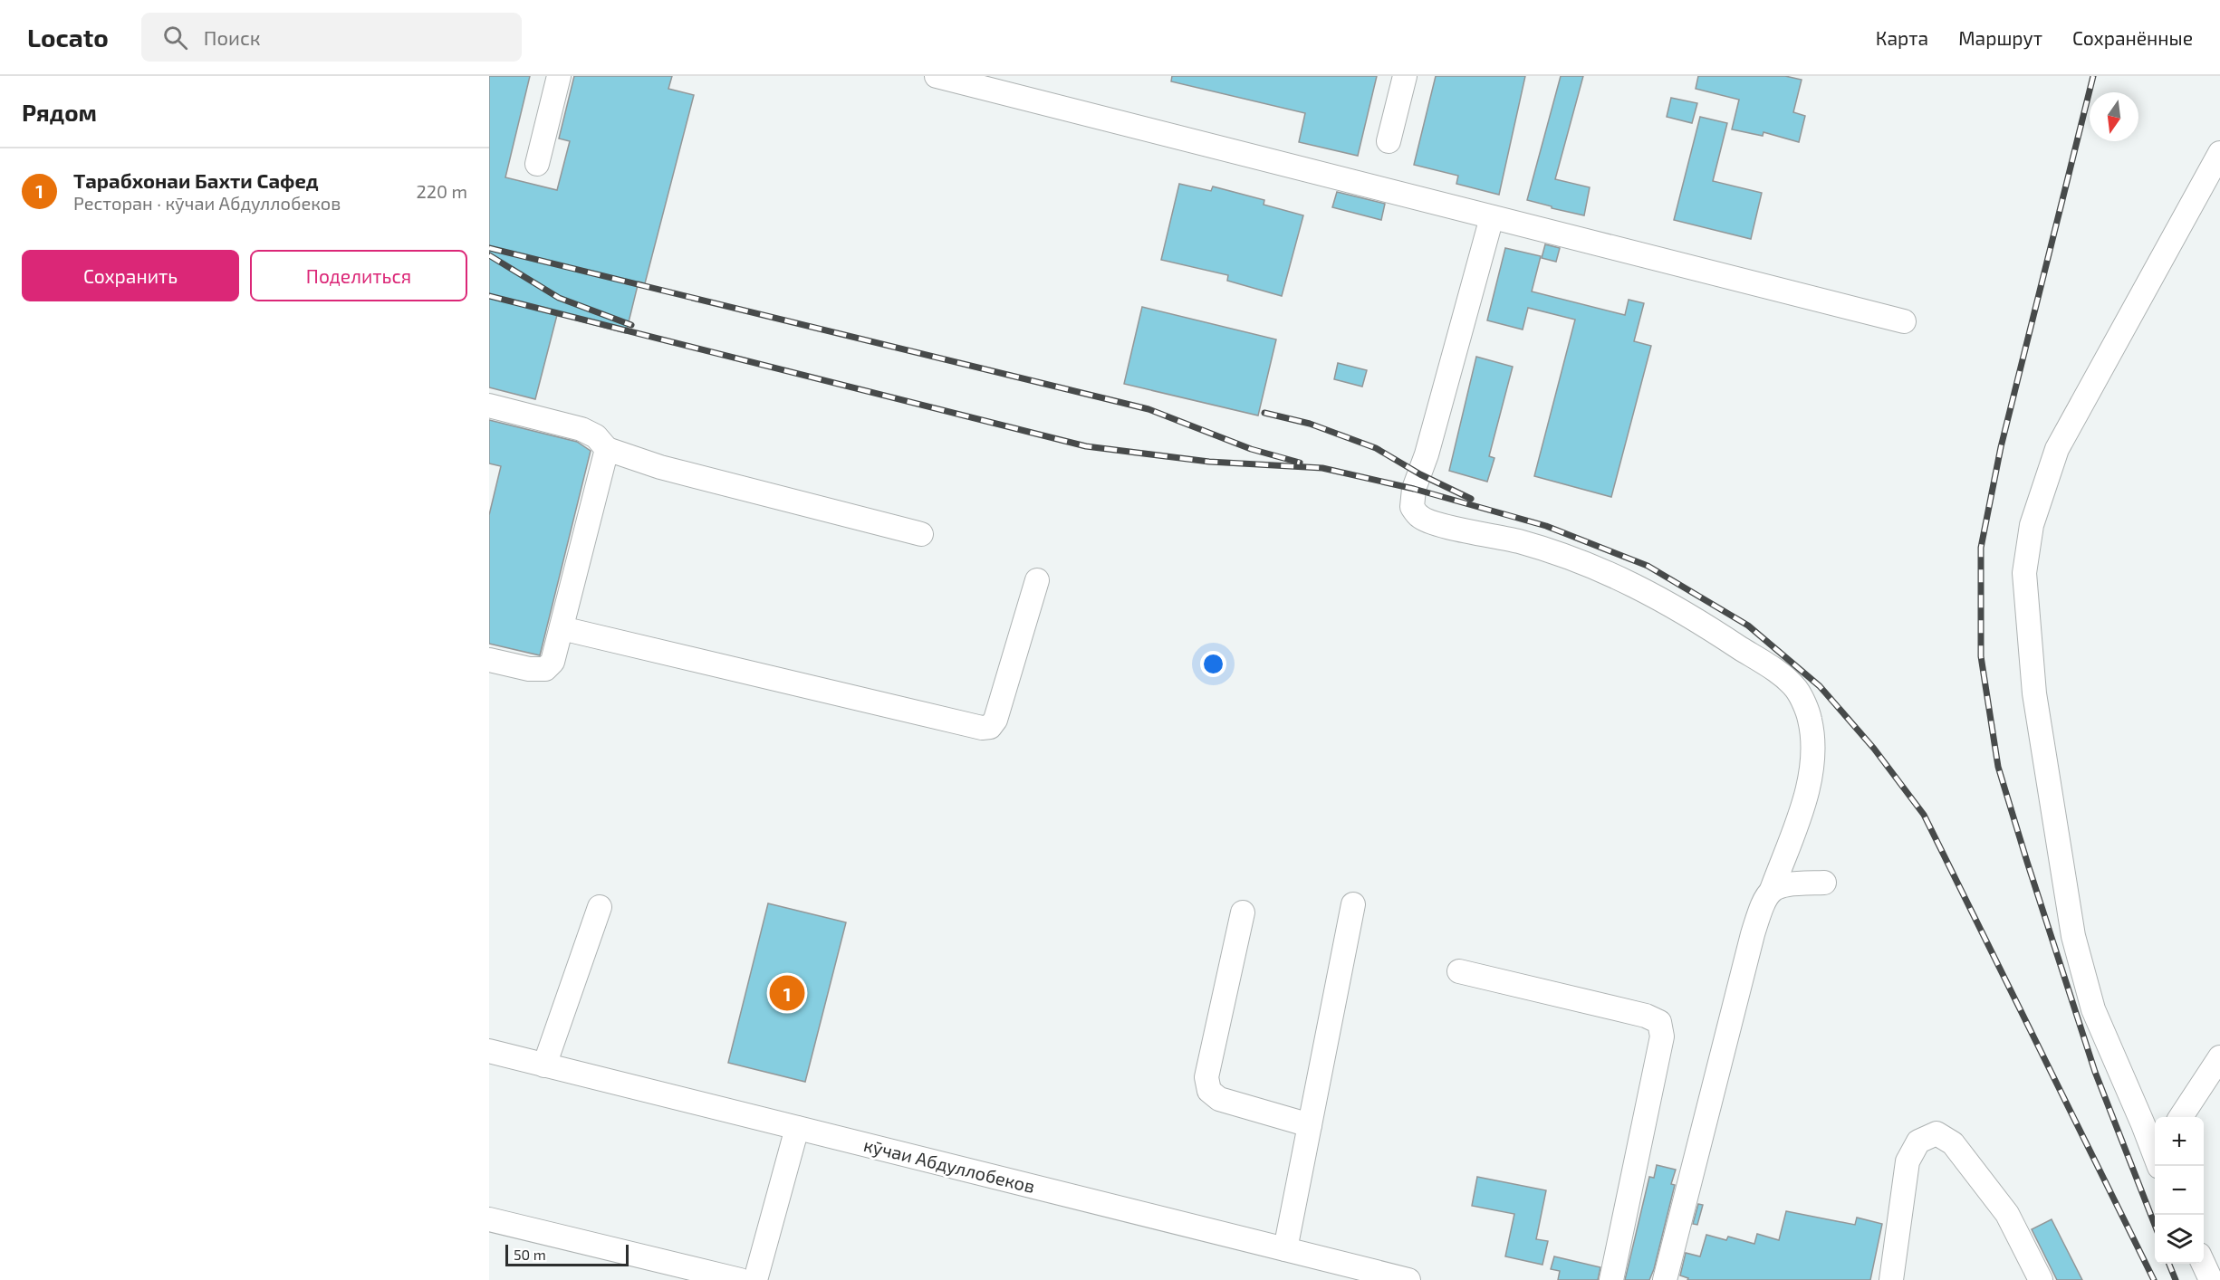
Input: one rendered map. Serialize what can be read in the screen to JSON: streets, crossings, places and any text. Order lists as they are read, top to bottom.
{
  "streets": {
    "street": ["кӯчаи Абдуллобеков"]
  },
  "scale_bar": "50 m",
  "north": "bottom",
  "page": {
    "header": "Locato",
    "search": "Поиск",
    "nav": ["Карта", "Маршрут", "Сохранённые"],
    "heading": "Рядом",
    "list": [
      {
        "mark": "1",
        "name": "Тарабхонаи Бахти Сафед",
        "note": "Ресторан · кӯчаи Абдуллобеков",
        "value": "220 m"
      }
    ],
    "buttons": ["Сохранить", "Поделиться"],
    "pins": "1",
    "map_buttons": ["+", "−"],
    "scale": "50 m"
  }
}
